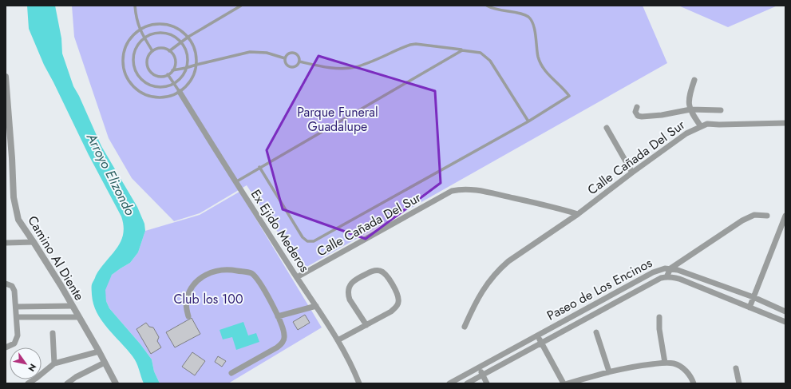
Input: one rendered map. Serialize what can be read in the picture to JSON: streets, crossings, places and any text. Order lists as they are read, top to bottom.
{
  "streets": {
    "street": [
      "Calle Cañada Del Sur",
      "Ex Ejido Mederos",
      "Camino Al Diente",
      "Paseo de Los Encinos"
    ]
  },
  "crossings": [
    ["Calle Cañada Del Sur", "Ex Ejido Mederos"]
  ],
  "water": ["Arroyo Elizondo"],
  "parks": ["Parque Funeral Guadalupe", "Club los 100"],
  "north": "bottom right"
}
